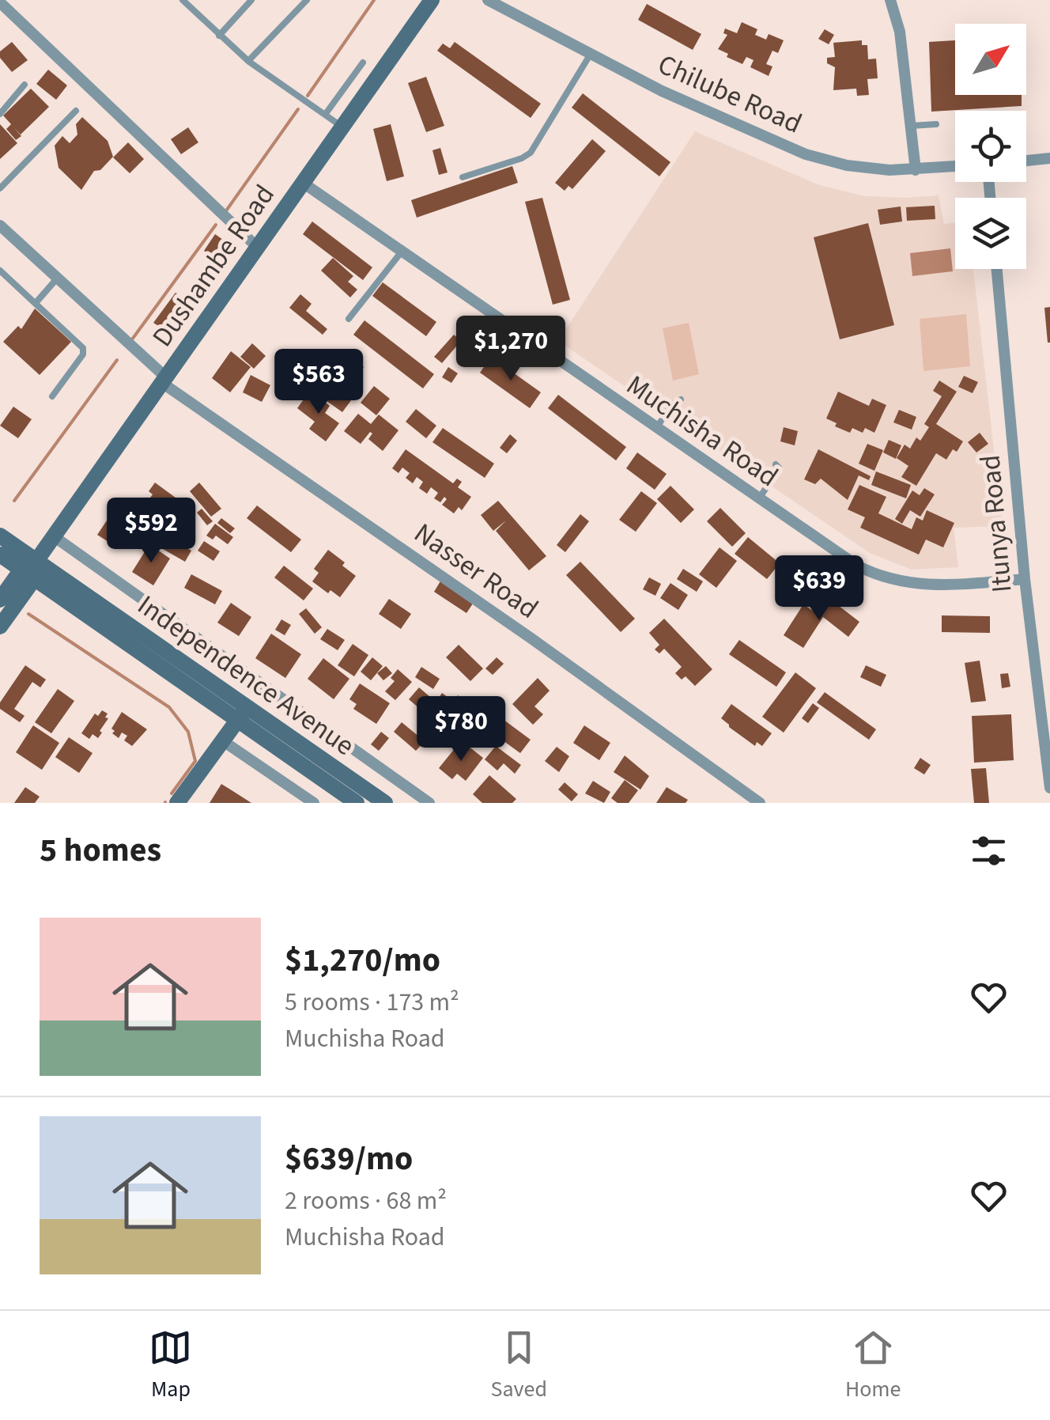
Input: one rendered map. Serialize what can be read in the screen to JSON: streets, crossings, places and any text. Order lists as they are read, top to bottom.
{
  "streets": {
    "street": [
      "Chilube Road",
      "Dushambe Road",
      "Muchisha Road",
      "Itunya Road",
      "Nasser Road",
      "Independence Avenue"
    ]
  },
  "crossings": [
    ["Dushambe Road", "Muchisha Road"],
    ["Dushambe Road", "Nasser Road"],
    ["Dushambe Road", "Independence Avenue"],
    ["Muchisha Road", "Itunya Road"]
  ],
  "north": "top right",
  "page": {
    "price": [
      "$1,270",
      "$563",
      "$592",
      "$639",
      "$780"
    ],
    "heading": "5 homes",
    "list": [
      {
        "name": "$1,270/mo",
        "note": "5 rooms · 173 m² · Muchisha Road"
      },
      {
        "name": "$639/mo",
        "note": "2 rooms · 68 m² · Muchisha Road"
      }
    ],
    "tabs": ["Map", "Saved", "Home"]
  }
}
